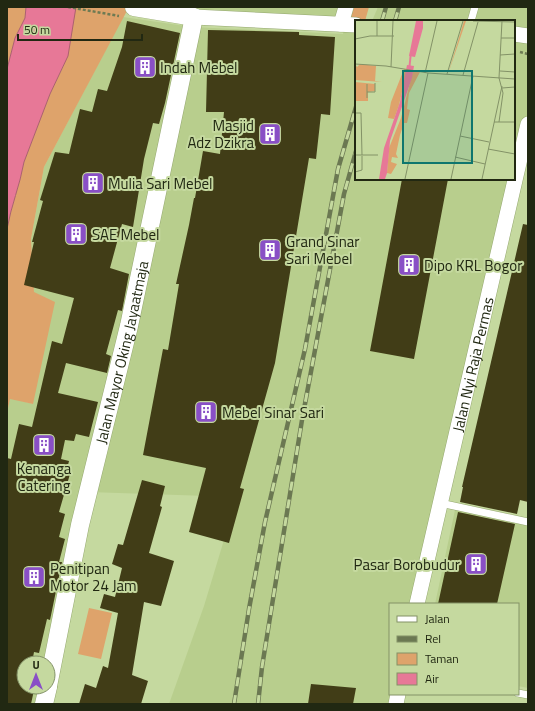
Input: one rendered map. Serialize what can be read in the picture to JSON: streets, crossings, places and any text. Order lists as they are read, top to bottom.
{
  "streets": {
    "street": ["Jalan Mayor Oking Jayaatmaja", "Jalan Nyi Raja Permas"]
  },
  "places": {
    "building": [
      "Indah Mebel",
      "Masjid Adz Dzikra",
      "Mulia Sari Mebel",
      "SAE Mebel",
      "Grand Sinar Sari Mebel",
      "Dipo KRL Bogor",
      "Mebel Sinar Sari",
      "Kenanga Catering",
      "Pasar Borobudur",
      "Penitipan Motor 24 Jam"
    ]
  },
  "legend": [
    "Jalan",
    "Rel",
    "Taman",
    "Air"
  ],
  "scale_bar": "50 m",
  "north": "top"
}
